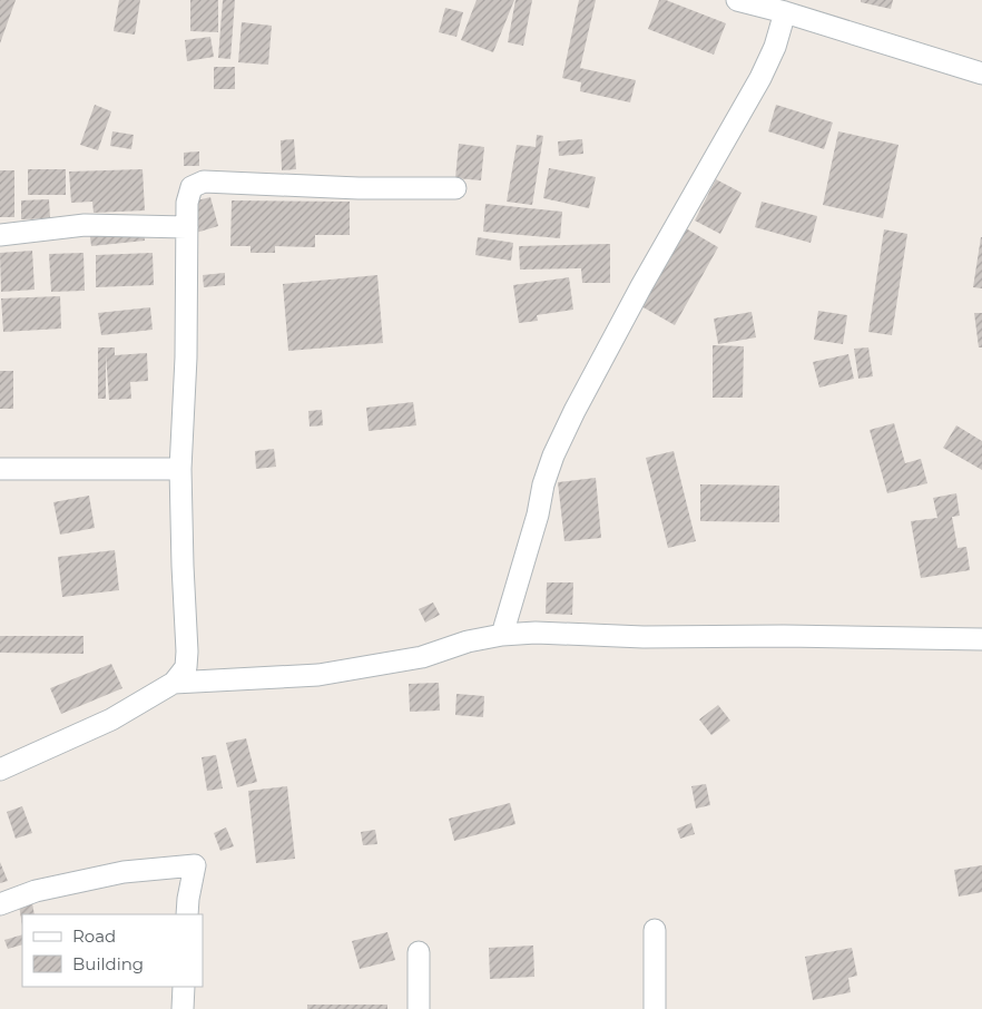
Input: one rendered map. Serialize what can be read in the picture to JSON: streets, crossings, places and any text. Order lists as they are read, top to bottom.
{
  "legend": ["Road", "Building"]
}
